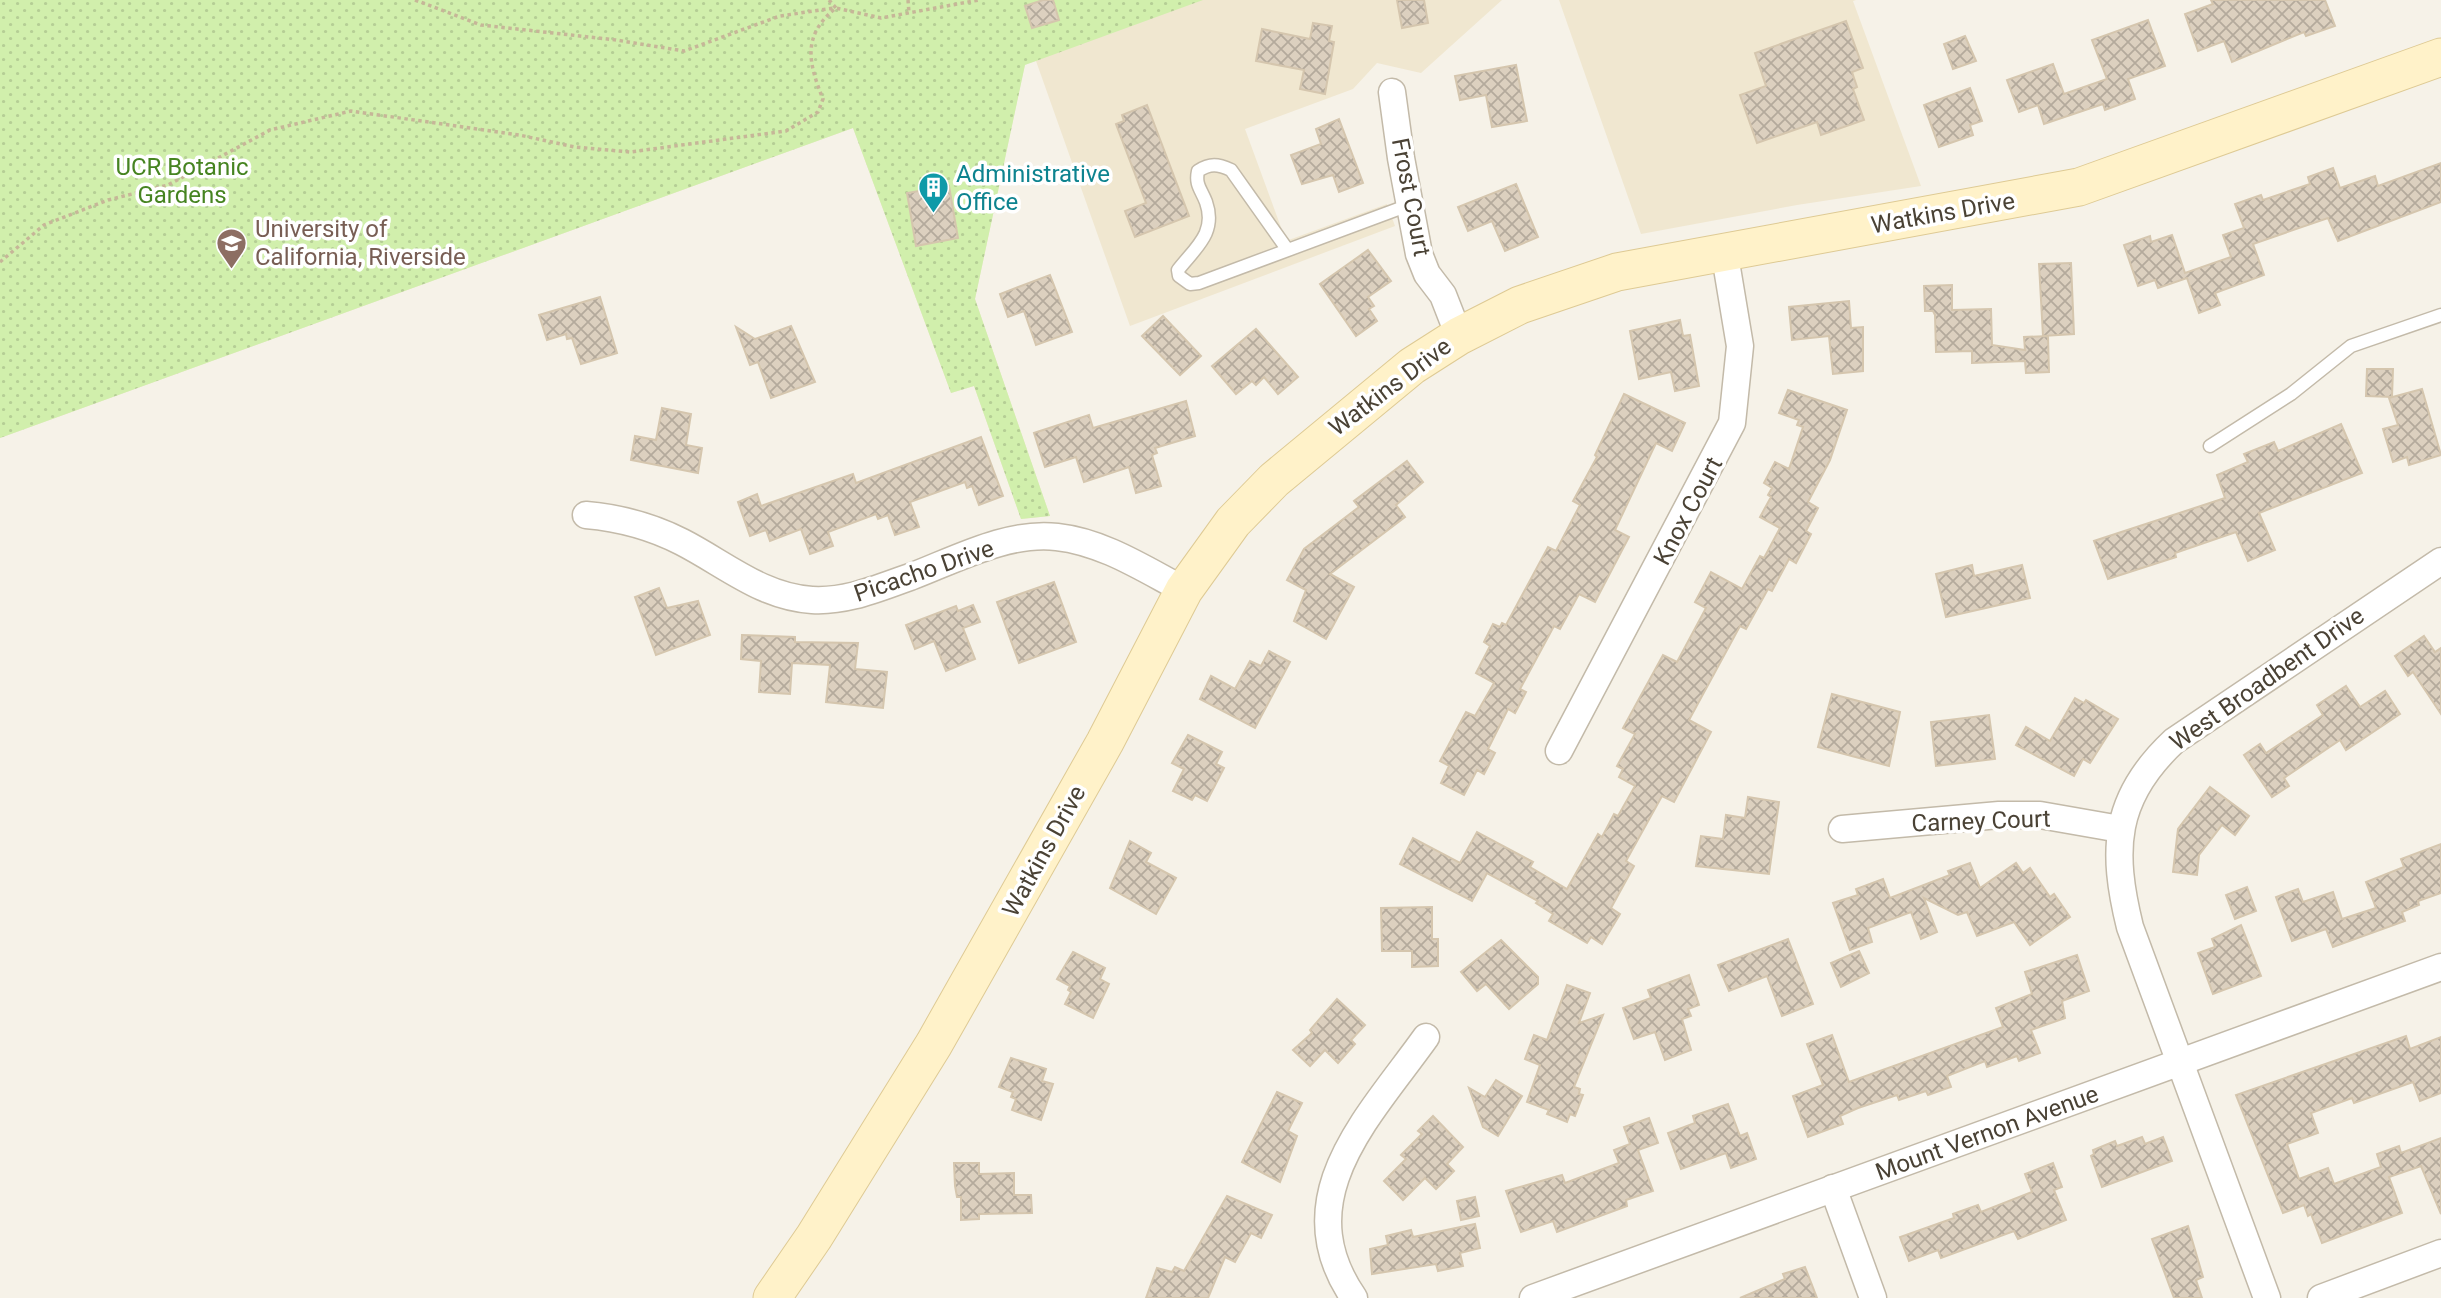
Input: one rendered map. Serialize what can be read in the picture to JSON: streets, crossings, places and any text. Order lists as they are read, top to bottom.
{
  "streets": {
    "main road": ["Watkins Drive"],
    "street": [
      "Frost Court",
      "Knox Court",
      "Picacho Drive",
      "West Broadbent Drive",
      "Carney Court",
      "Mount Vernon Avenue"
    ]
  },
  "crossings": [
    ["Frost Court", "Watkins Drive"],
    ["Watkins Drive", "Knox Court"],
    ["Watkins Drive", "Picacho Drive"],
    ["West Broadbent Drive", "Carney Court"],
    ["West Broadbent Drive", "Mount Vernon Avenue"]
  ],
  "parks": ["UCR Botanic Gardens"],
  "places": {
    "building": ["Administrative Office"],
    "school or university": ["University of California, Riverside"]
  }
}
